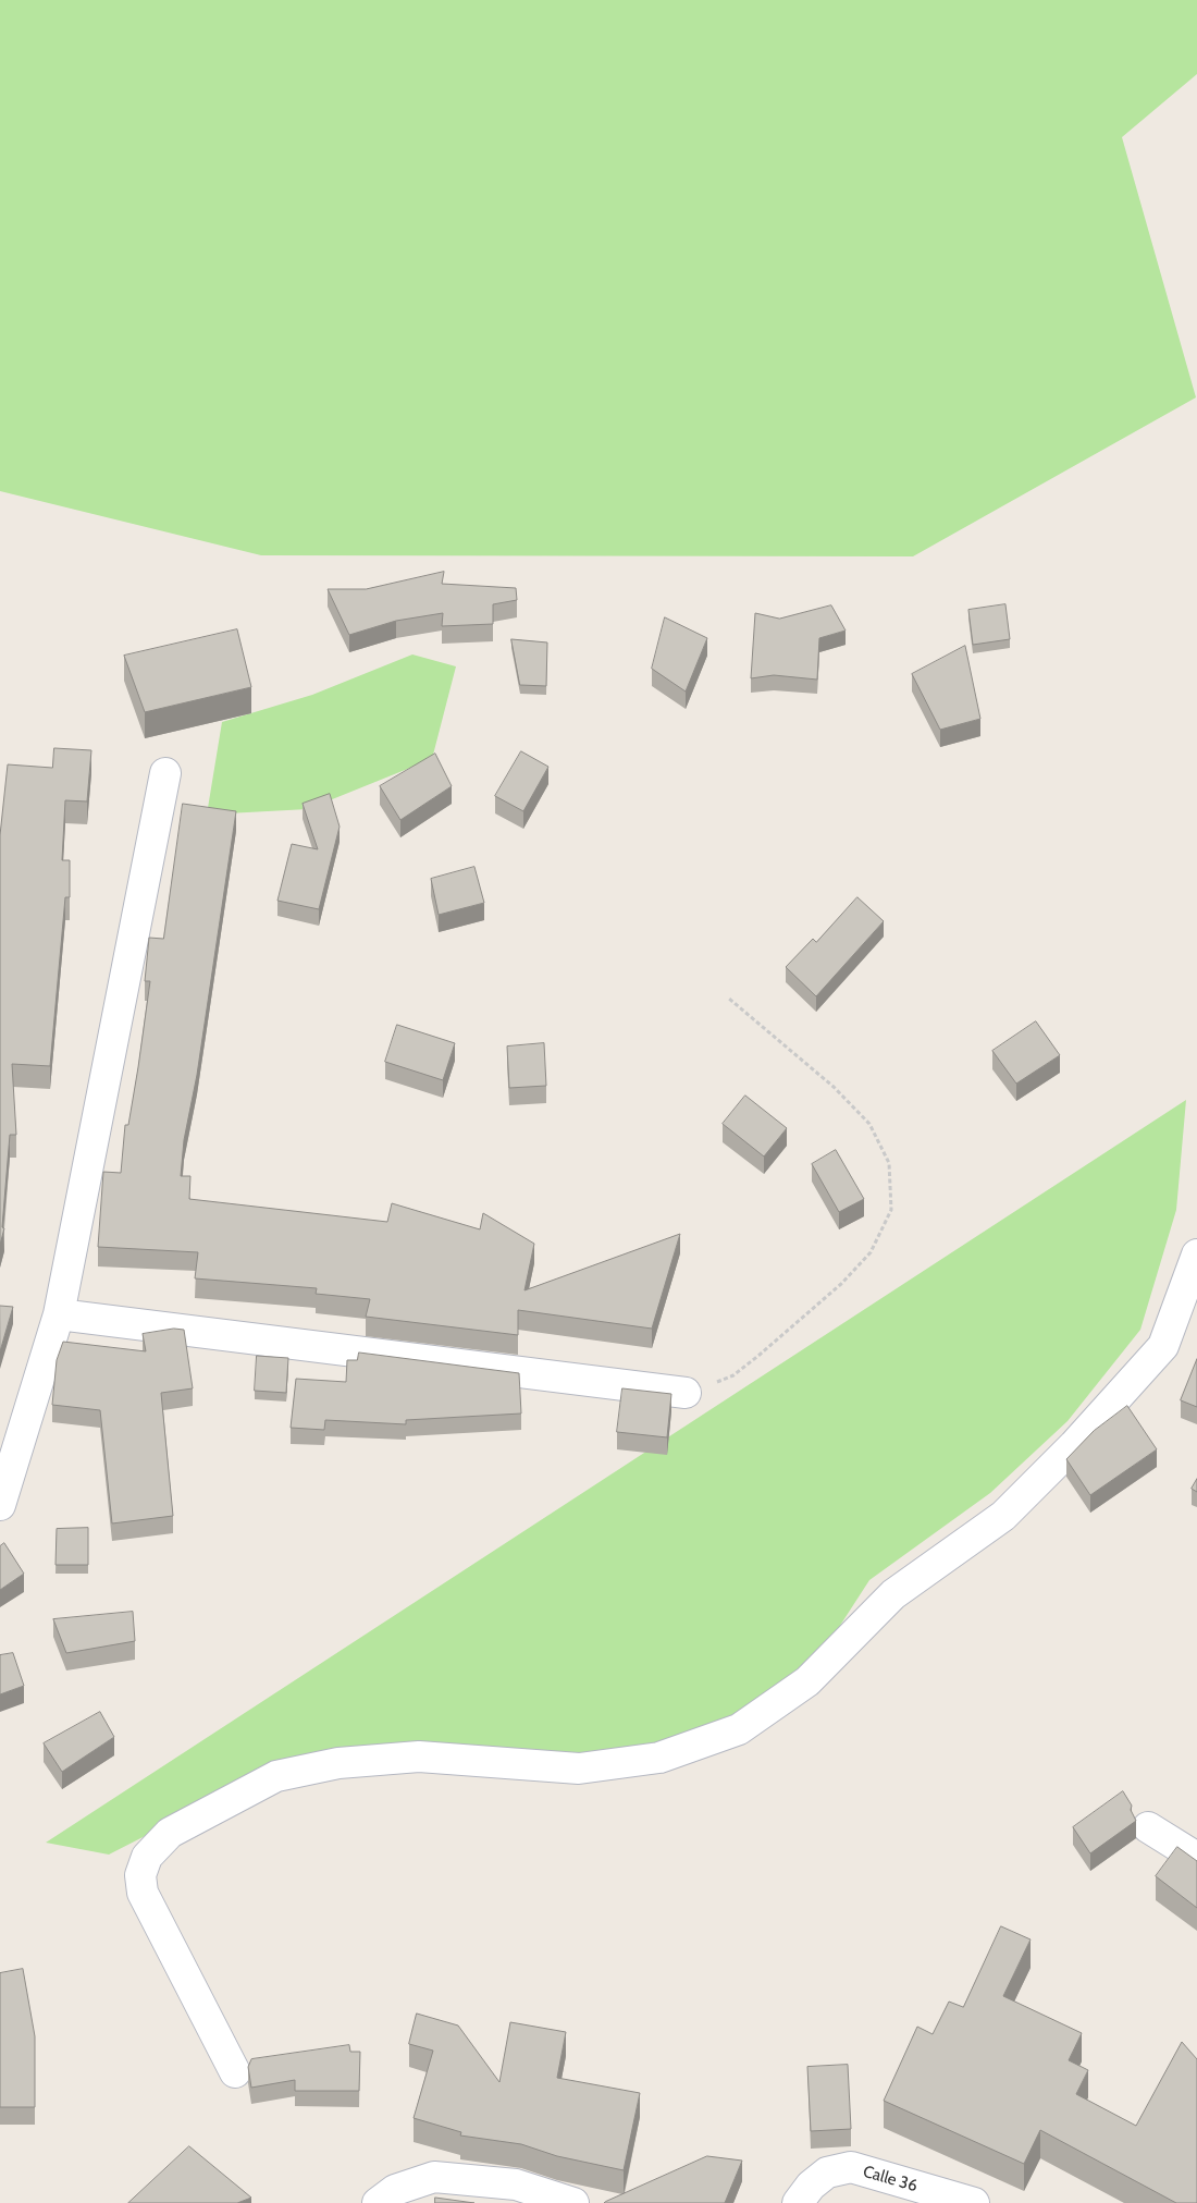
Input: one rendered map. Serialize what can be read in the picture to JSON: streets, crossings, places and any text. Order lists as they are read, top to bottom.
{
  "streets": {
    "street": ["Calle 36"]
  }
}
